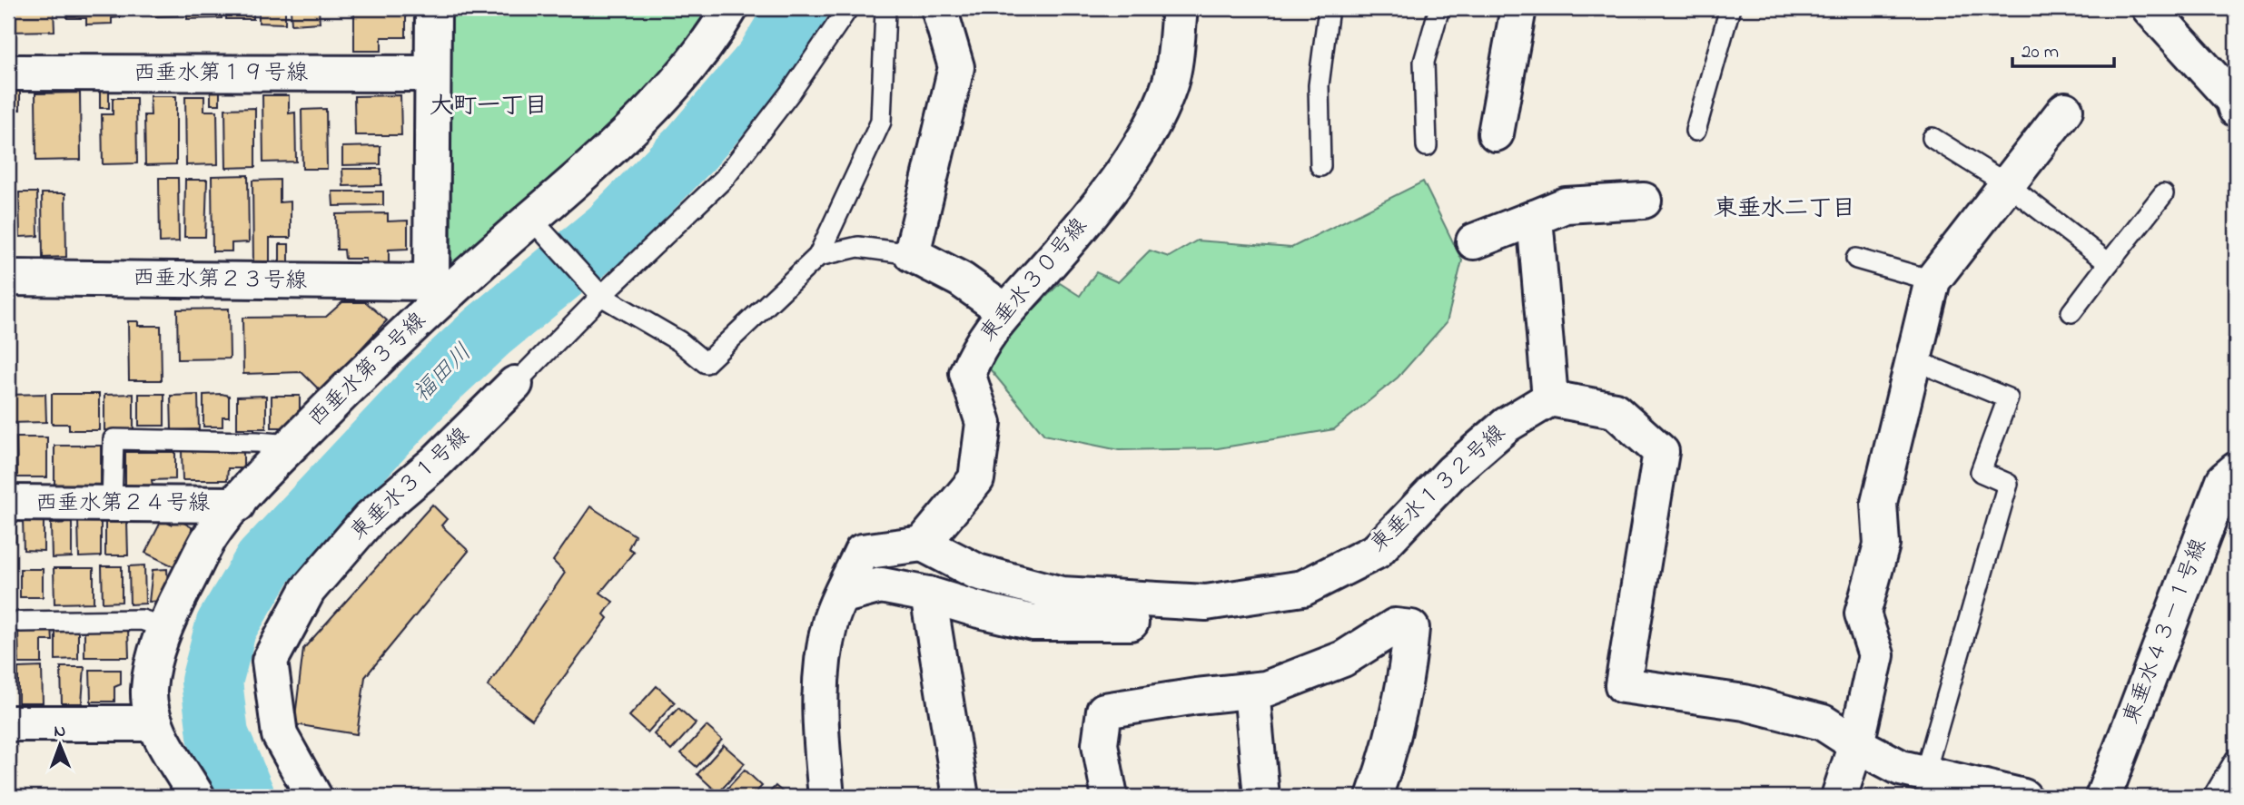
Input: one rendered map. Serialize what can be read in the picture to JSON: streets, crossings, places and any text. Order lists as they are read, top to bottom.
{
  "streets": {
    "street": [
      "西垂水第１９号線",
      "西垂水第２３号線",
      "東垂水３０号線",
      "西垂水第３号線",
      "東垂水３１号線",
      "東垂水１３２号線",
      "西垂水第２４号線",
      "東垂水４３－１号線"
    ]
  },
  "crossings": [
    ["西垂水第２３号線", "西垂水第３号線"],
    ["東垂水３０号線", "東垂水１３２号線"],
    ["西垂水第３号線", "西垂水第２４号線"]
  ],
  "districts": ["大町一丁目", "東垂水二丁目"],
  "water": ["福田川"],
  "scale_bar": "20 m",
  "north": "top"
}
